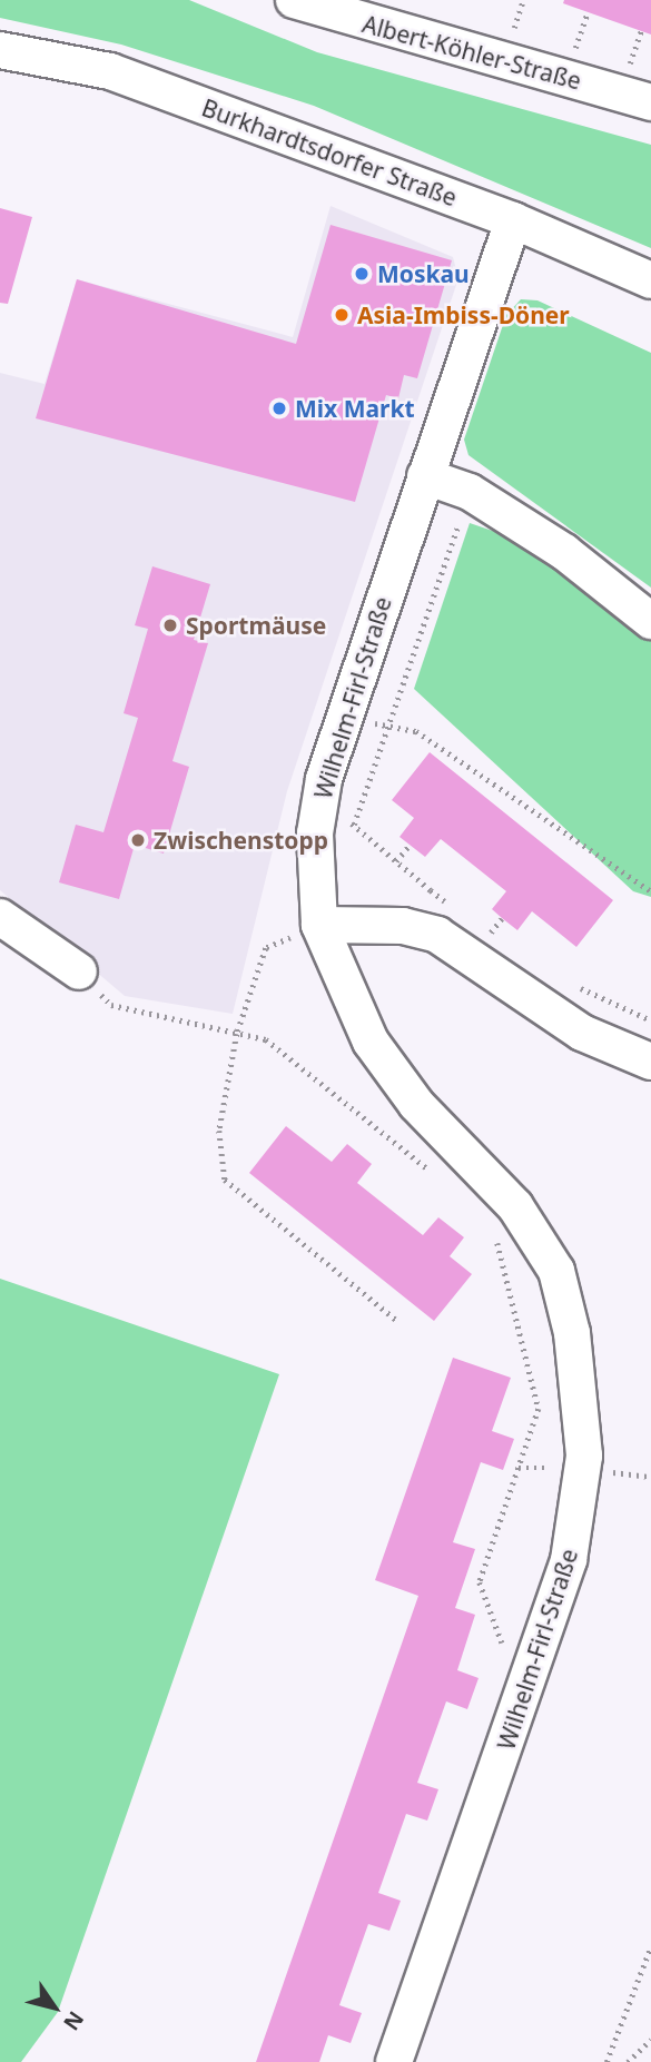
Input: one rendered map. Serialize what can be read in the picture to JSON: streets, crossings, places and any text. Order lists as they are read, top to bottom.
{
  "streets": {
    "street": ["Albert-Köhler-Straße", "Burkhardtsdorfer Straße", "Wilhelm-Firl-Straße"]
  },
  "crossings": [
    ["Burkhardtsdorfer Straße", "Wilhelm-Firl-Straße"]
  ],
  "places": [
    "Moskau",
    "Asia-Imbiss-Döner",
    "Mix Markt",
    "Sportmäuse",
    "Zwischenstopp"
  ],
  "north": "bottom right"
}
